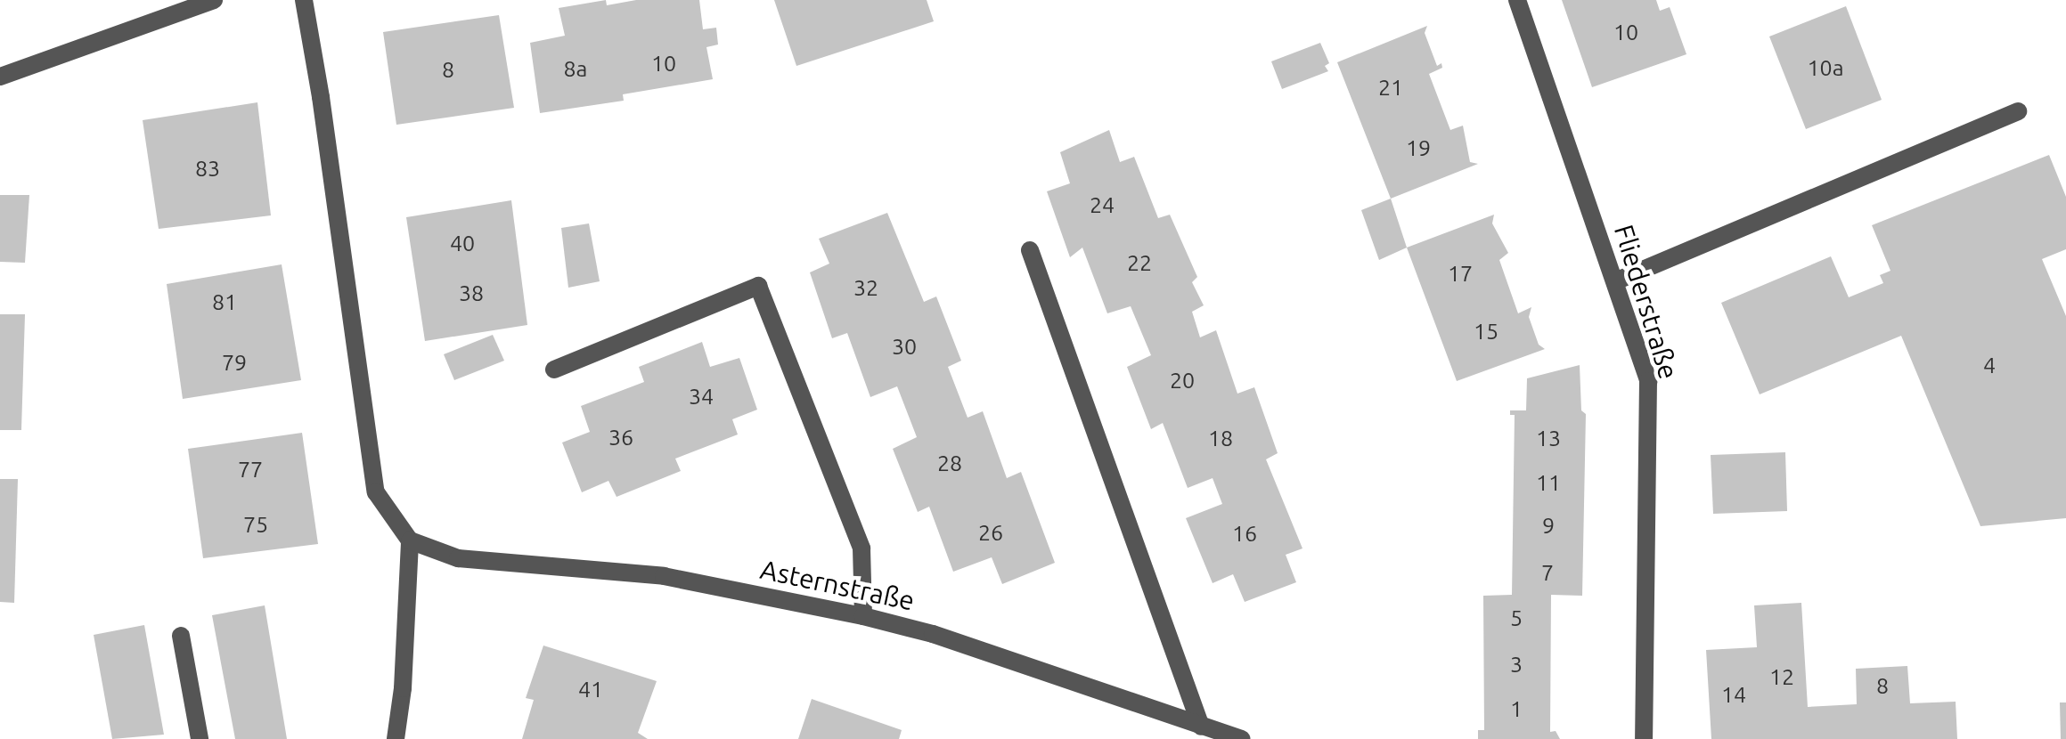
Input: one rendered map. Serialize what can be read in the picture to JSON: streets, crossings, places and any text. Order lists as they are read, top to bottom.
{
  "streets": {
    "street": ["Fliederstraße", "Asternstraße"]
  },
  "house_numbers": [
    "10",
    "10",
    "10a",
    "8a",
    "8",
    "21",
    "19",
    "83",
    "24",
    "40",
    "22",
    "17",
    "32",
    "38",
    "81",
    "15",
    "30",
    "79",
    "4",
    "20",
    "34",
    "36",
    "18",
    "13",
    "28",
    "77",
    "11",
    "75",
    "9",
    "26",
    "16",
    "7",
    "5",
    "3",
    "12",
    "8",
    "41",
    "14",
    "1"
  ]
}
